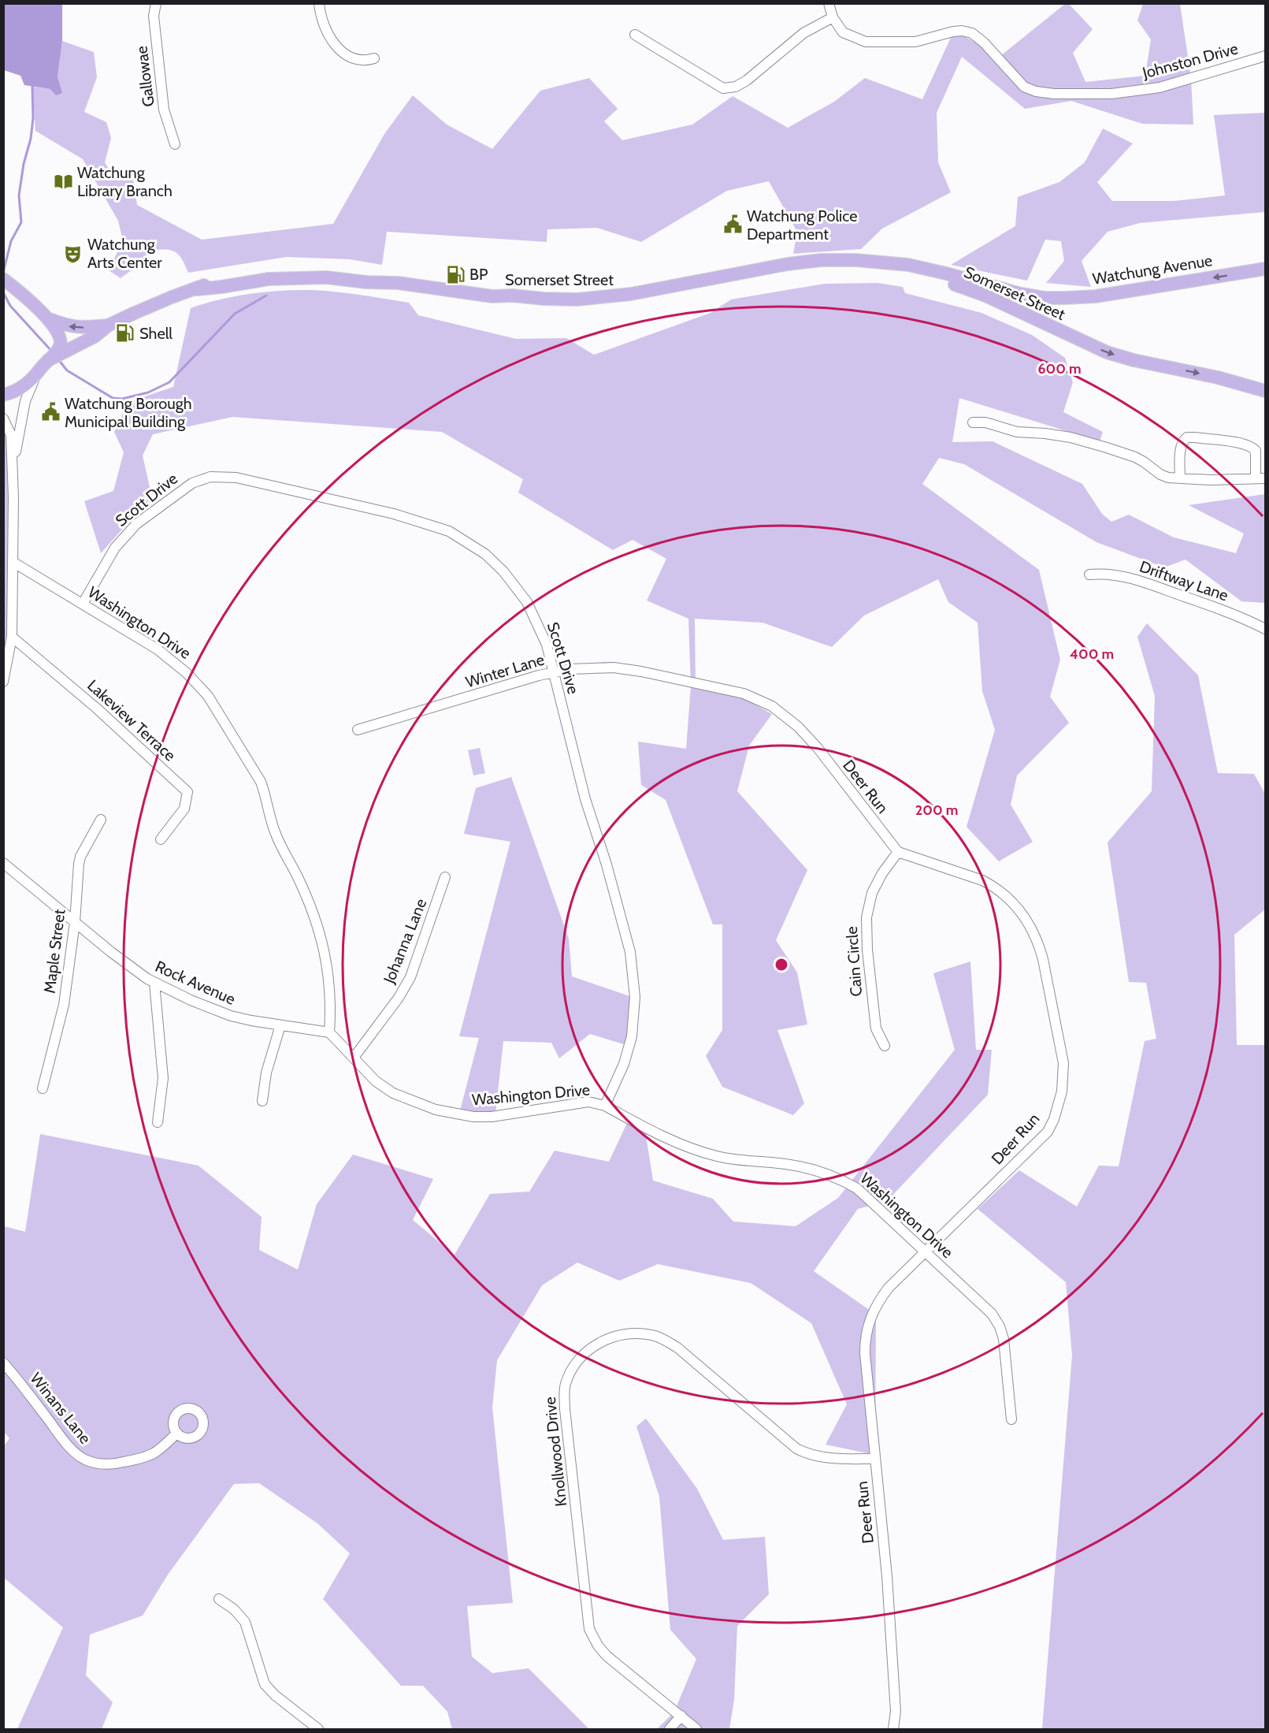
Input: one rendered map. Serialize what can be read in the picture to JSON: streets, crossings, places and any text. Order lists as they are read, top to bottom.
{
  "streets": {
    "main road": ["Watchung Avenue", "Somerset Street"],
    "street": [
      "Johnston Drive",
      "Gallowae",
      "Scott Drive",
      "Driftway Lane",
      "Washington Drive",
      "Winter Lane",
      "Lakeview Terrace",
      "Deer Run",
      "Johanna Lane",
      "Maple Street",
      "Cain Circle",
      "Rock Avenue",
      "Winans Lane",
      "Knollwood Drive"
    ]
  },
  "crossings": [
    ["Watchung Avenue", "Somerset Street"],
    ["Scott Drive", "Washington Drive"],
    ["Scott Drive", "Winter Lane"],
    ["Washington Drive", "Deer Run"],
    ["Washington Drive", "Johanna Lane"],
    ["Washington Drive", "Rock Avenue"],
    ["Winter Lane", "Deer Run"],
    ["Deer Run", "Cain Circle"],
    ["Deer Run", "Knollwood Drive"],
    ["Maple Street", "Rock Avenue"]
  ],
  "one_way": ["Watchung Avenue"],
  "places": {
    "library": ["Watchung Library Branch"],
    "public building": ["Watchung Police Department", "Watchung Borough Municipal Building"],
    "theatre": ["Watchung Arts Center"],
    "fuel station": ["BP", "Shell"]
  },
  "rings": ["600 m", "400 m", "200 m"]
}
